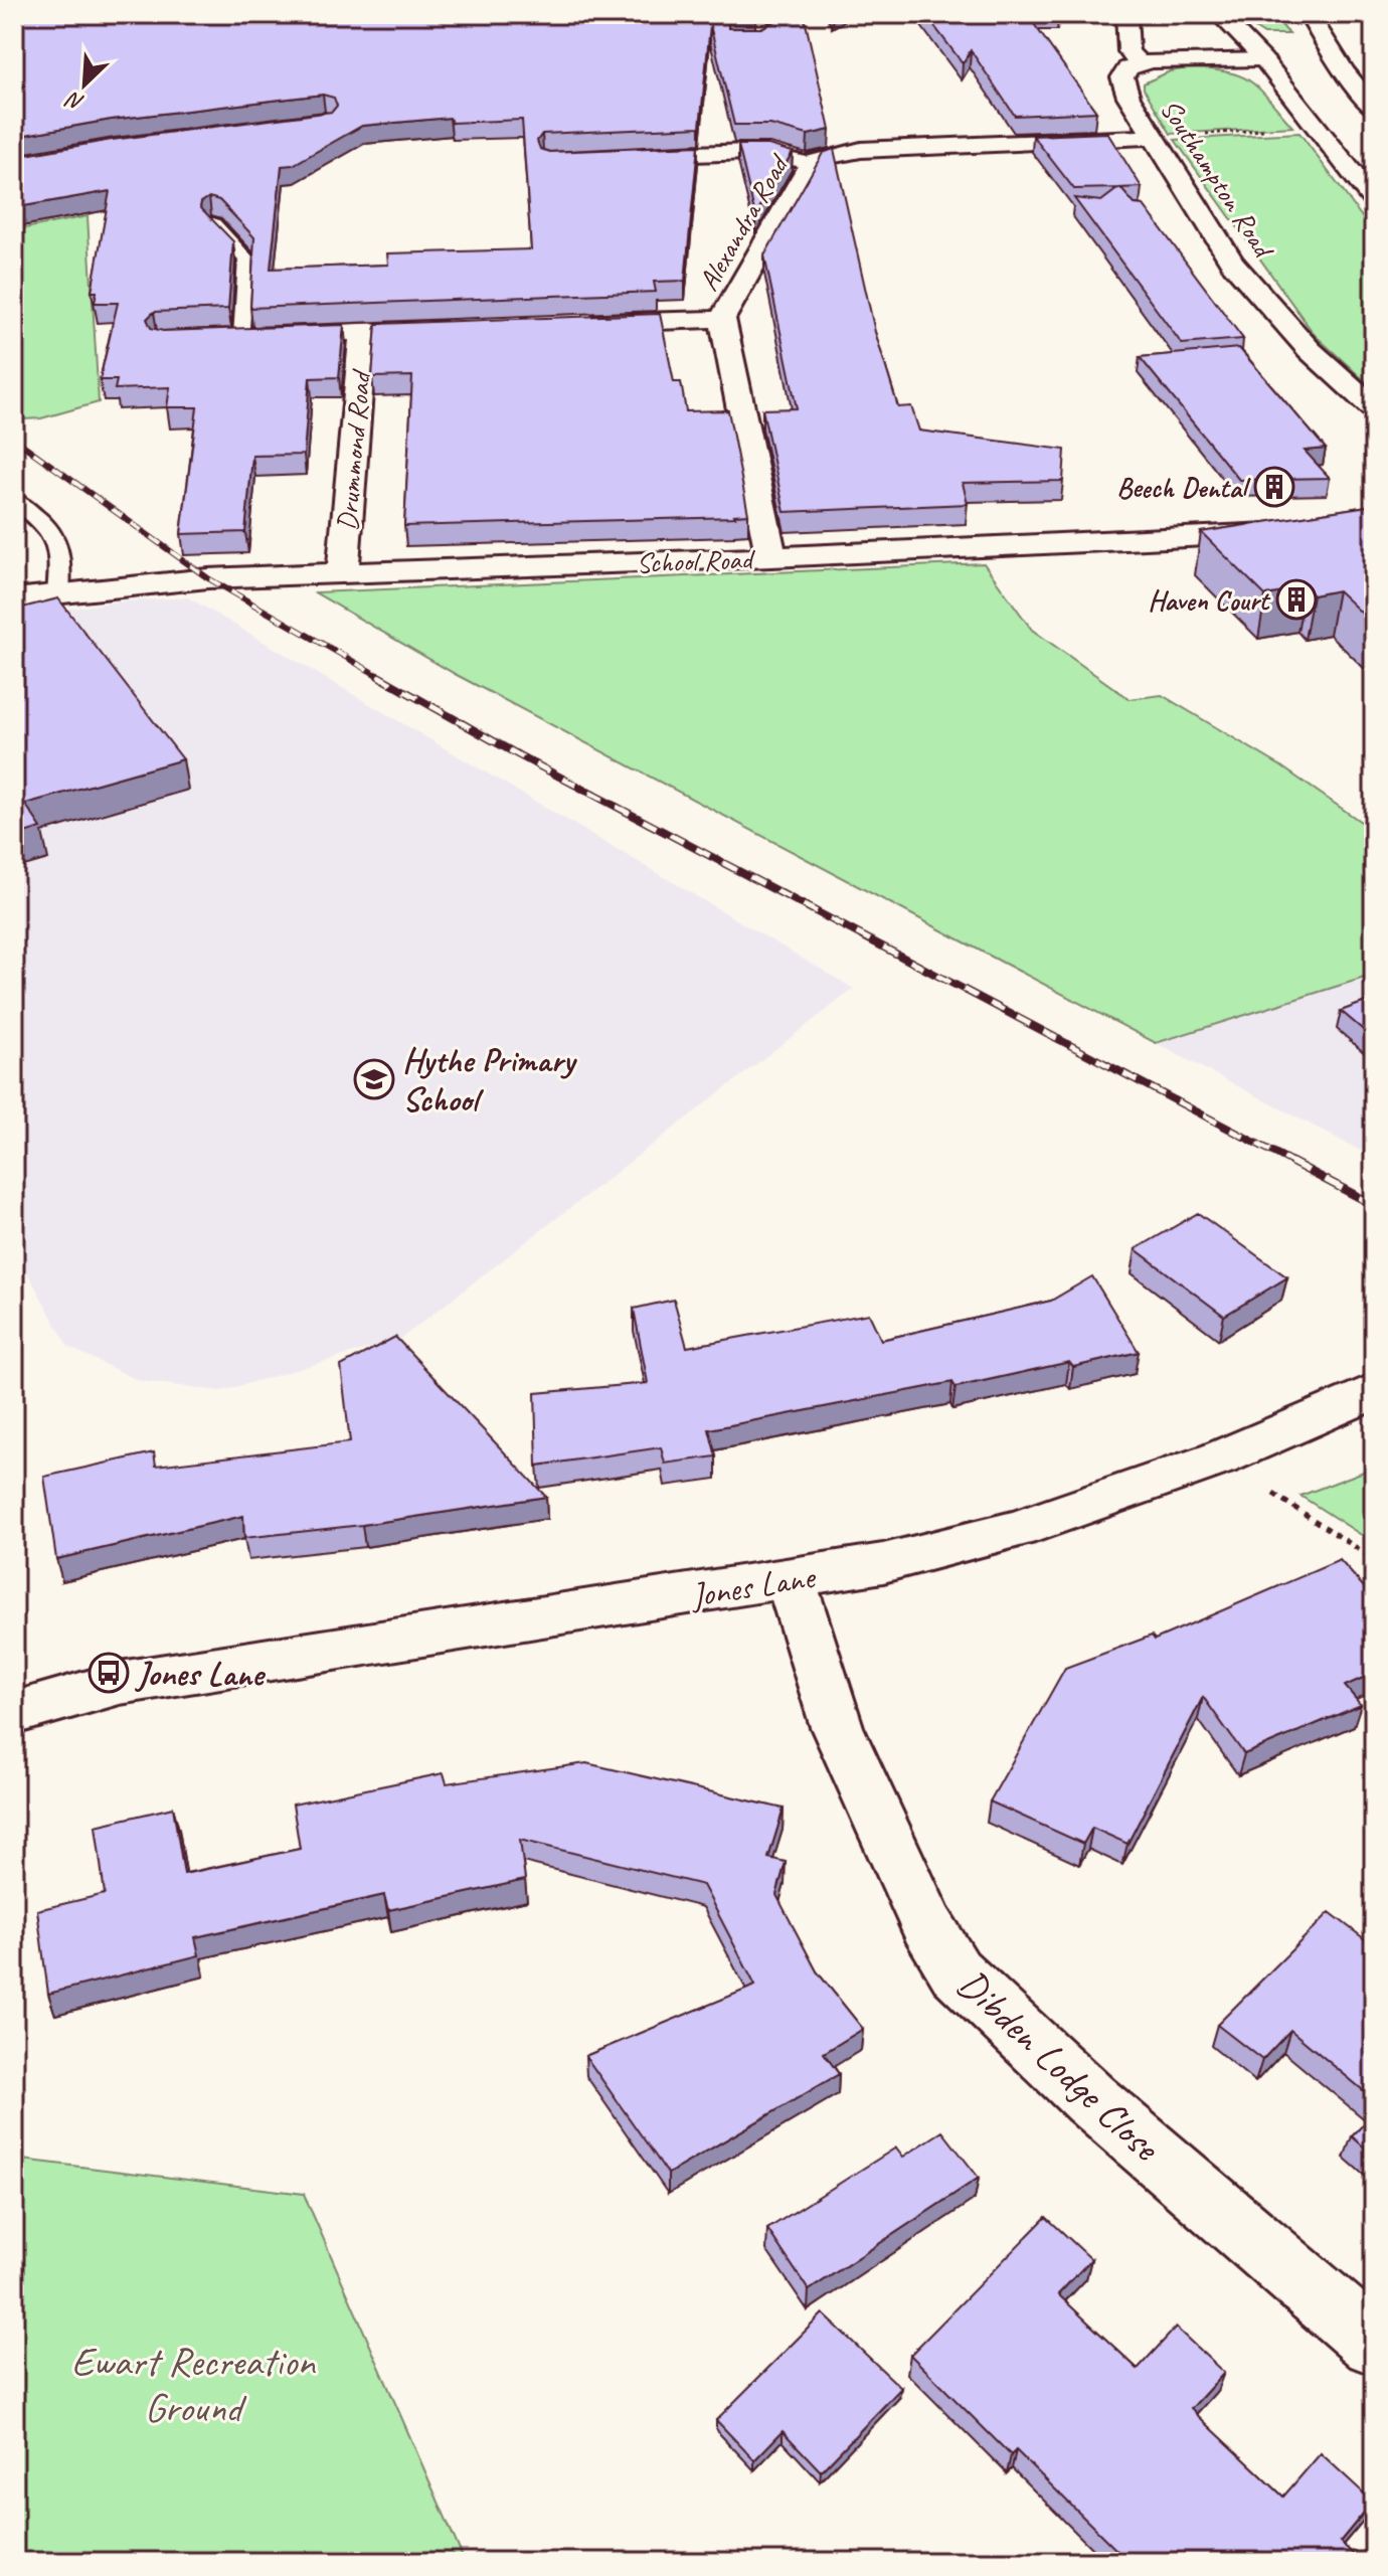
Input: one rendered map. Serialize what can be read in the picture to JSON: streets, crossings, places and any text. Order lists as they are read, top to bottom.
{
  "streets": {
    "street": [
      "Southampton Road",
      "Alexandra Road",
      "Drummond Road",
      "School Road",
      "Jones Lane",
      "Dibden Lodge Close"
    ]
  },
  "crossings": [
    ["Southampton Road", "Alexandra Road"],
    ["Alexandra Road", "School Road"],
    ["Drummond Road", "School Road"],
    ["Jones Lane", "Dibden Lodge Close"]
  ],
  "parks": ["Ewart Recreation Ground"],
  "places": {
    "building": ["Beech Dental", "Haven Court"],
    "school or university": ["Hythe Primary School"],
    "bus stop": ["Jones Lane"]
  },
  "north": "bottom left"
}
